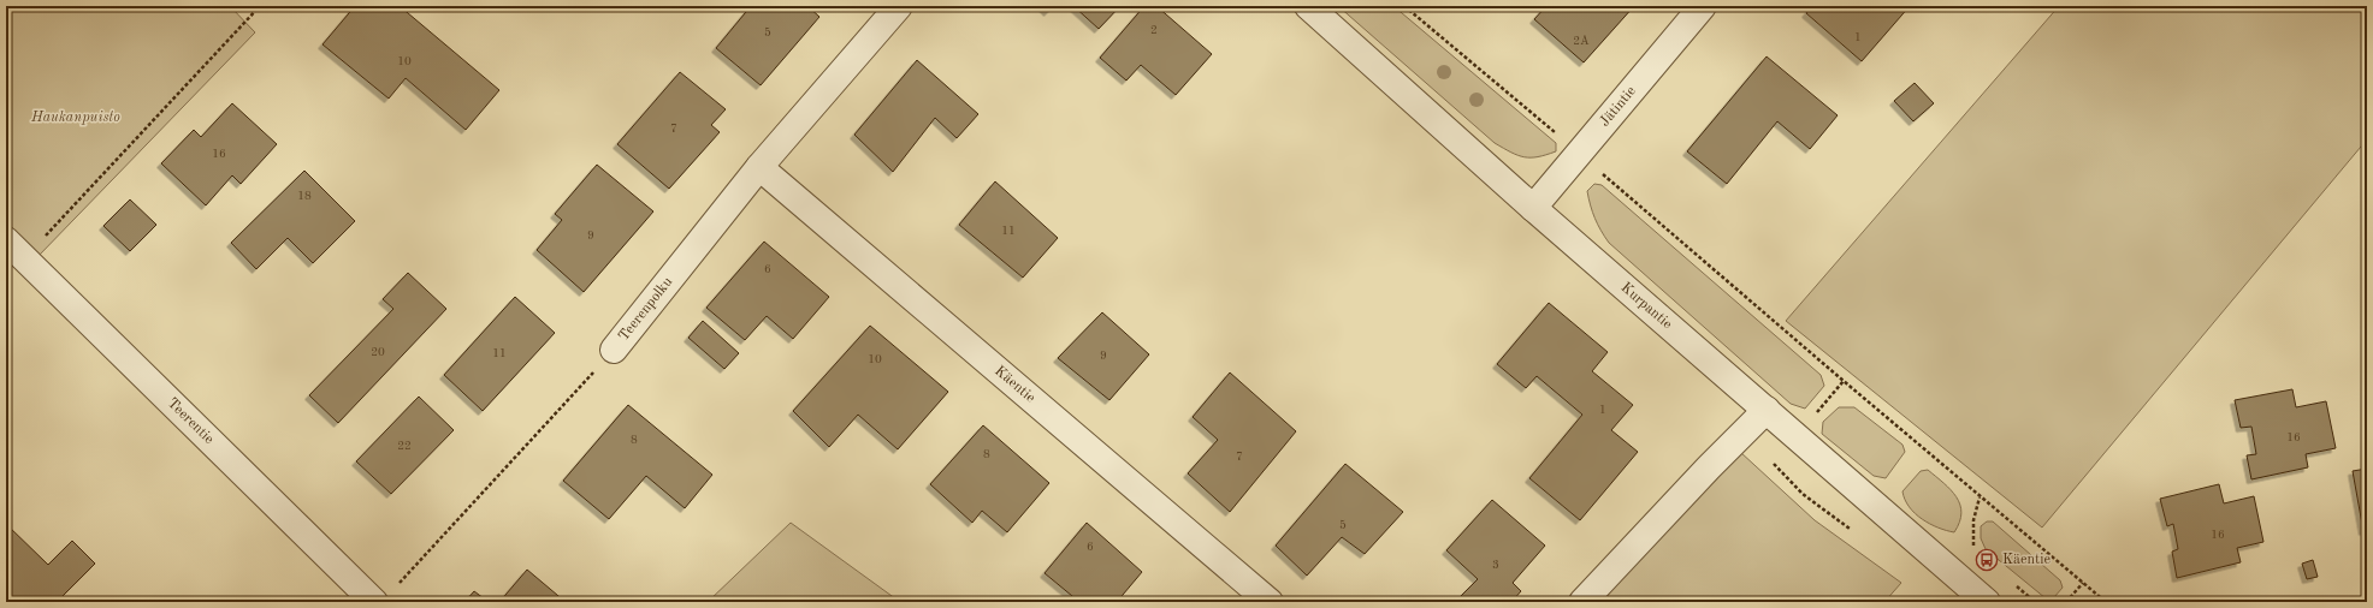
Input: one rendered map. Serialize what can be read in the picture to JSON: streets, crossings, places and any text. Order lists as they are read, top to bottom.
{
  "streets": {
    "street": [
      "Jätintie",
      "Kurpantie",
      "Teerenpolku",
      "Käentie",
      "Teerentie"
    ]
  },
  "crossings": [
    ["Jätintie", "Kurpantie"],
    ["Teerenpolku", "Käentie"],
    ["Teerenpolku", "Teerentie"]
  ],
  "parks": ["Haukanpuisto"],
  "places": {
    "bus stop": ["Käentie"]
  },
  "house_numbers": [
    "2",
    "5",
    "1",
    "2A",
    "10",
    "7",
    "16",
    "18",
    "11",
    "9",
    "6",
    "20",
    "11",
    "9",
    "10",
    "1",
    "16",
    "8",
    "22",
    "8",
    "7",
    "5",
    "16",
    "6",
    "3"
  ]
}
